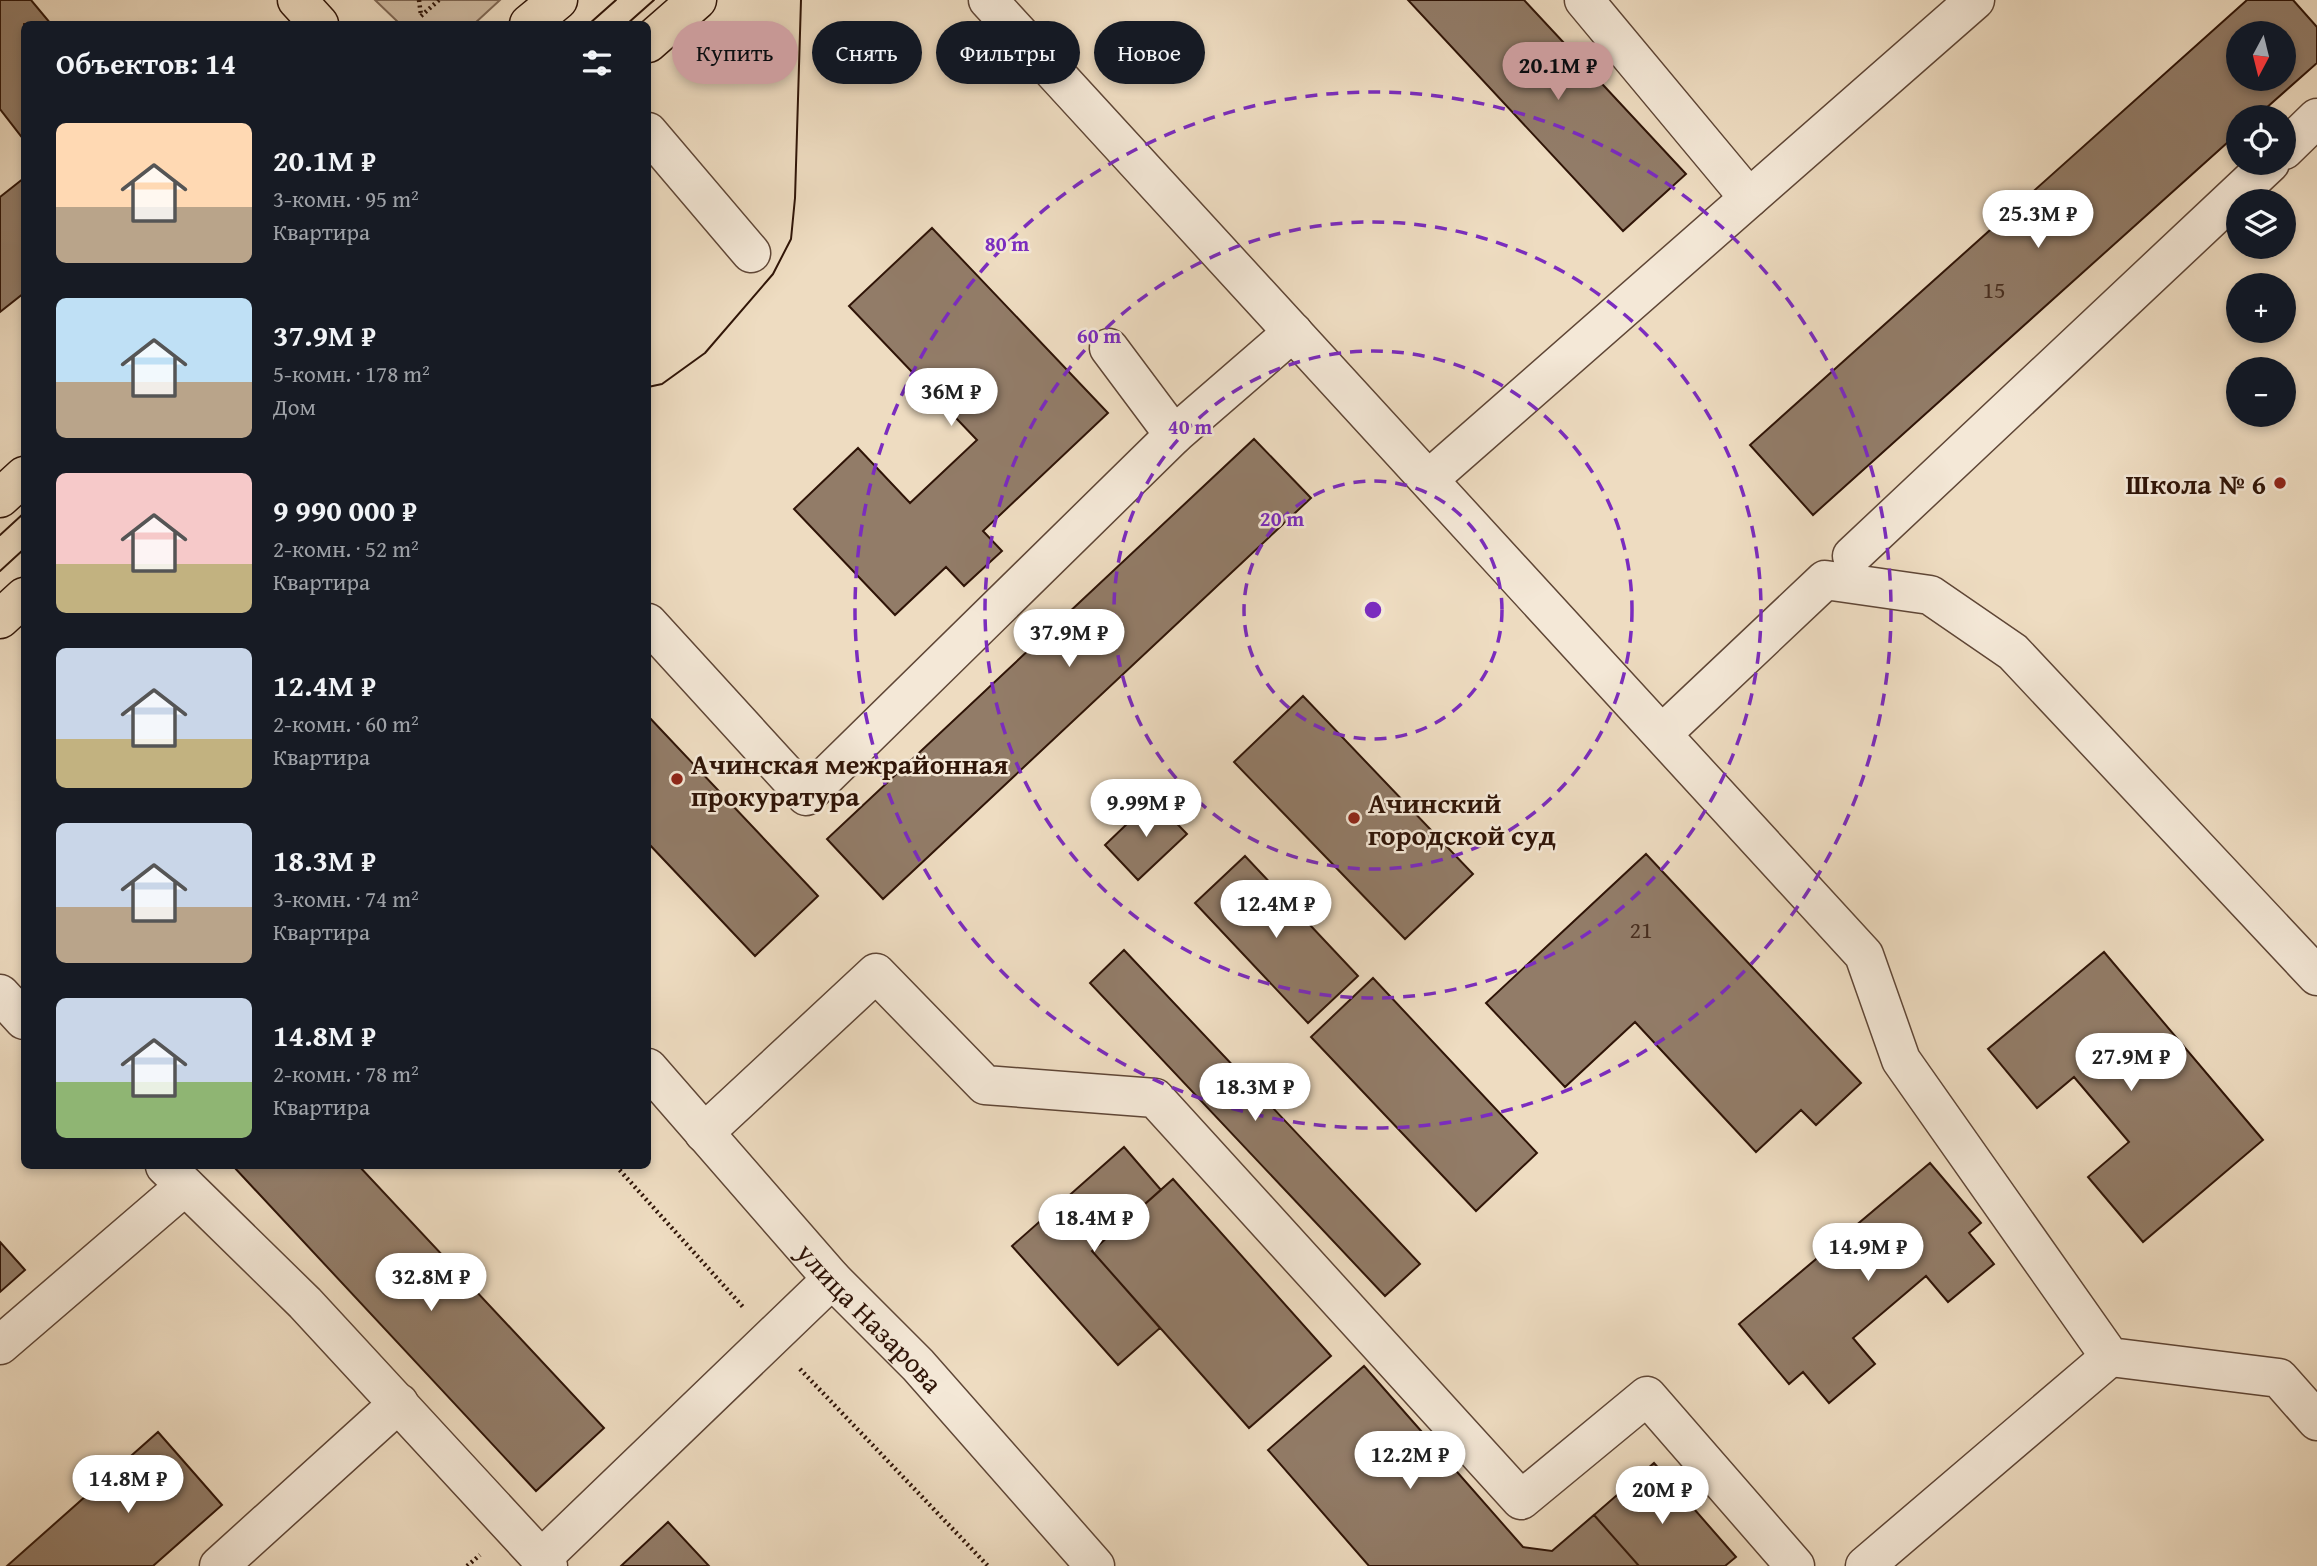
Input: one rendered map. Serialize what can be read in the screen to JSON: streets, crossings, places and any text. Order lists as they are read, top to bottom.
{
  "streets": {
    "street": ["улица Назарова"]
  },
  "places": ["Школа № 6", "Ачинская межрайонная прокуратура", "Ачинский городской суд"],
  "house_numbers": ["15", "21"],
  "north": "bottom",
  "page": {
    "map_buttons": ["+", "−"],
    "chip": [
      "Купить",
      "Снять",
      "Фильтры",
      "Новое"
    ],
    "heading": "Объектов: 14",
    "price": [
      "20.1M ₽",
      "25.3M ₽",
      "36M ₽",
      "37.9M ₽",
      "9.99M ₽",
      "12.4M ₽",
      "27.9M ₽",
      "18.3M ₽",
      "18.4M ₽",
      "14.9M ₽",
      "32.8M ₽",
      "12.2M ₽",
      "14.8M ₽",
      "20M ₽"
    ],
    "list": [
      {
        "name": "20.1M ₽",
        "note": "3-комн. · 95 m² · Квартира"
      },
      {
        "name": "37.9M ₽",
        "note": "5-комн. · 178 m² · Дом"
      },
      {
        "name": "9 990 000 ₽",
        "note": "2-комн. · 52 m² · Квартира"
      },
      {
        "name": "12.4M ₽",
        "note": "2-комн. · 60 m² · Квартира"
      },
      {
        "name": "18.3M ₽",
        "note": "3-комн. · 74 m² · Квартира"
      },
      {
        "name": "14.8M ₽",
        "note": "2-комн. · 78 m² · Квартира"
      }
    ]
  },
  "rings": [
    "80 m",
    "60 m",
    "40 m",
    "20 m"
  ]
}
